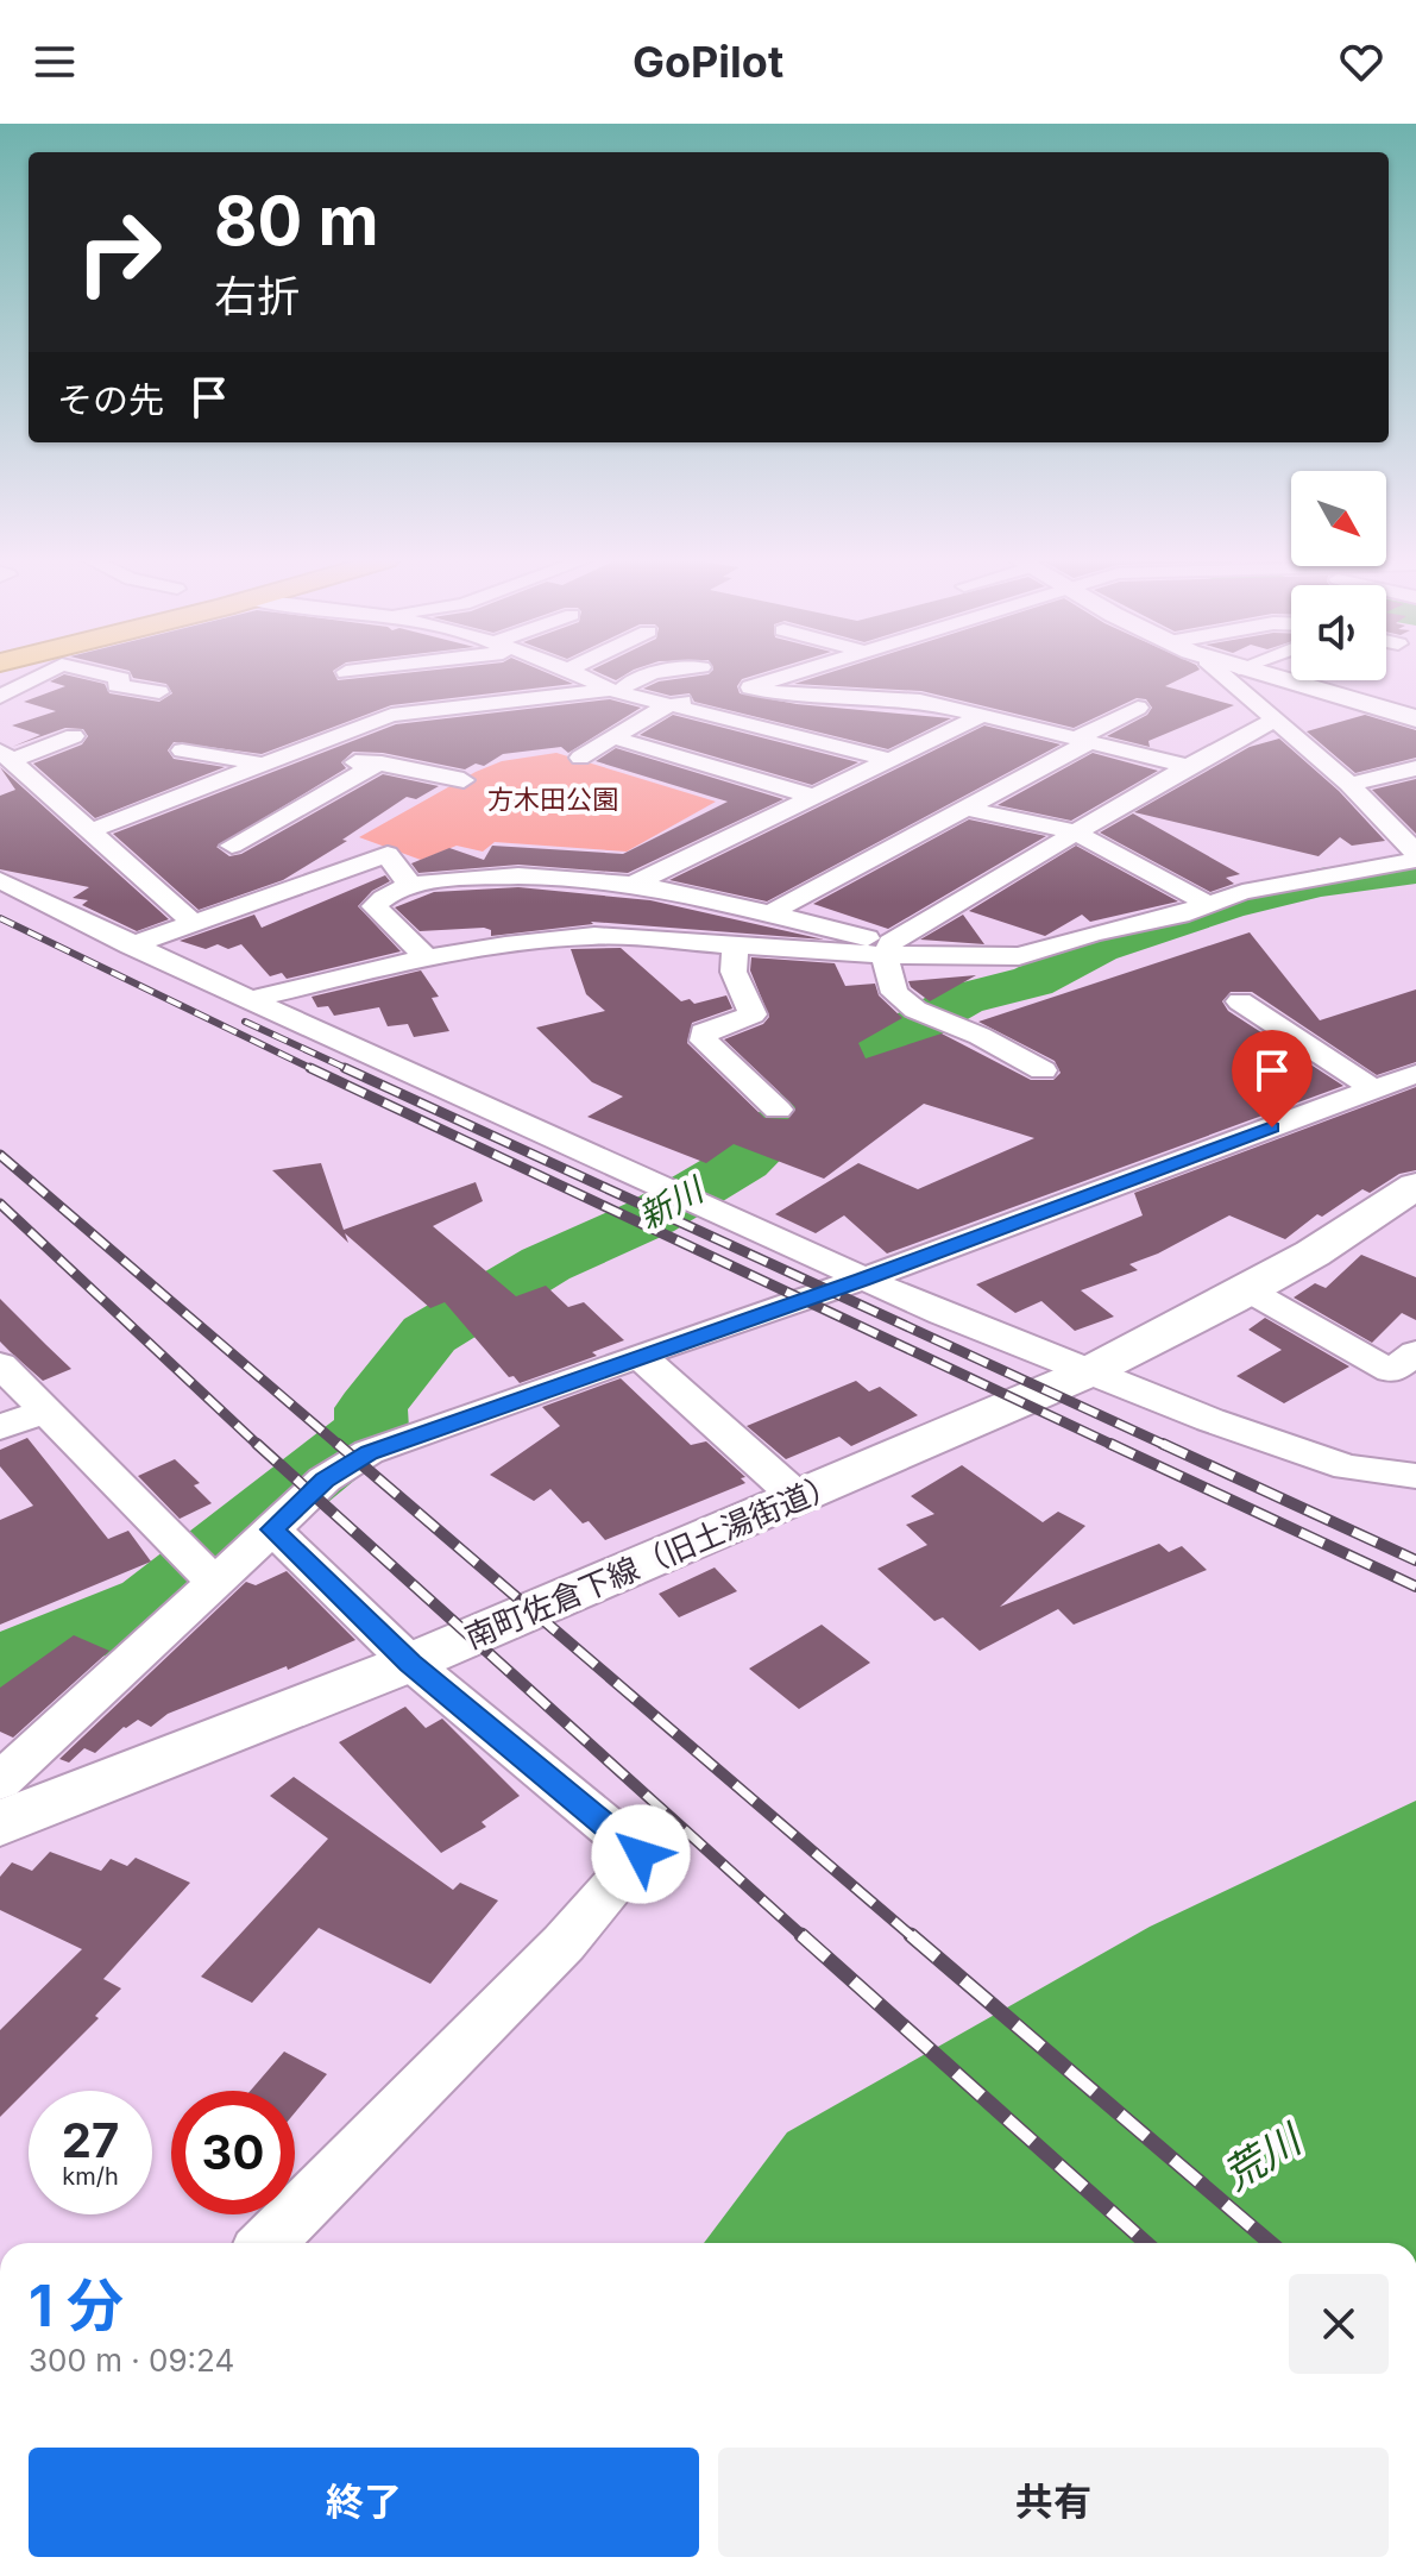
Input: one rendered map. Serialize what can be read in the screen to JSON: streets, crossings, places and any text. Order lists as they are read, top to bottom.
{
  "streets": {
    "street": ["南町佐倉下線（旧土湯街道）"]
  },
  "water": ["新川", "荒川"],
  "parks": ["方木田公園"],
  "north": "bottom right",
  "page": {
    "header": "GoPilot",
    "turn": ["80 m", "右折"],
    "then": "その先",
    "speed": "27 km/h",
    "limit": "30",
    "heading": ["1 分", "300 m · 09:24"],
    "buttons": ["終了", "共有"]
  }
}
